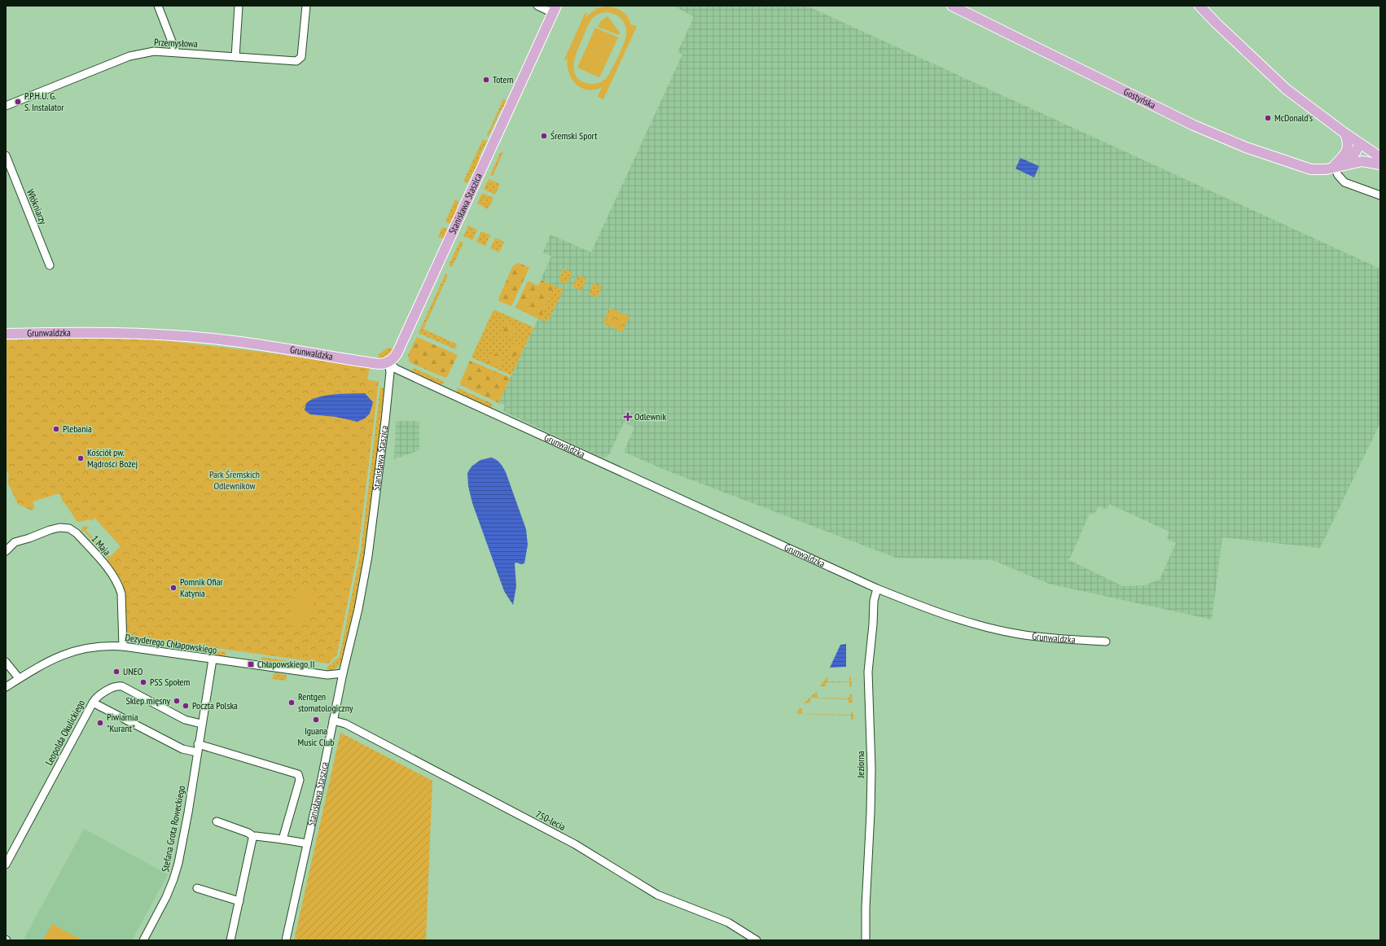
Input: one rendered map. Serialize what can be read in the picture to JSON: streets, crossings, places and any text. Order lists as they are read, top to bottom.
{
  "streets": {
    "main road": ["Gostyńska", "Stanisława Staszica", "Grunwaldzka"],
    "street": [
      "Przemysłowa",
      "Włókniarzy",
      "1 Maja",
      "Dezyderego Chłapowskiego",
      "Leopolda Okulickiego",
      "Jeziorna",
      "750-lecia",
      "Stefana Grota Roweckiego"
    ]
  },
  "crossings": [
    ["Stanisława Staszica", "Grunwaldzka"],
    ["Stanisława Staszica", "Dezyderego Chłapowskiego"],
    ["Stanisława Staszica", "750-lecia"],
    ["Grunwaldzka", "Jeziorna"],
    ["1 Maja", "Dezyderego Chłapowskiego"],
    ["Dezyderego Chłapowskiego", "Stefana Grota Roweckiego"],
    ["Leopolda Okulickiego", "Stefana Grota Roweckiego"]
  ],
  "parks": ["Park Śremskich Odlewników"],
  "places": {
    "other": [
      "Totem",
      "P.P.H.U. G. S. Instalator",
      "McDonald's",
      "Śremski Sport",
      "Plebania",
      "Kościół pw. Mądrości Bożej",
      "Pomnik Ofiar Katynia",
      "UNEO",
      "PSS Społem",
      "Sklep mięsny",
      "Rentgen stomatologiczny",
      "Poczta Polska",
      "Iguana Music Club",
      "Piwiarnia \"Kurant\""
    ],
    "health": ["Odlewnik"],
    "transit": ["Chłapowskiego II"]
  }
}
